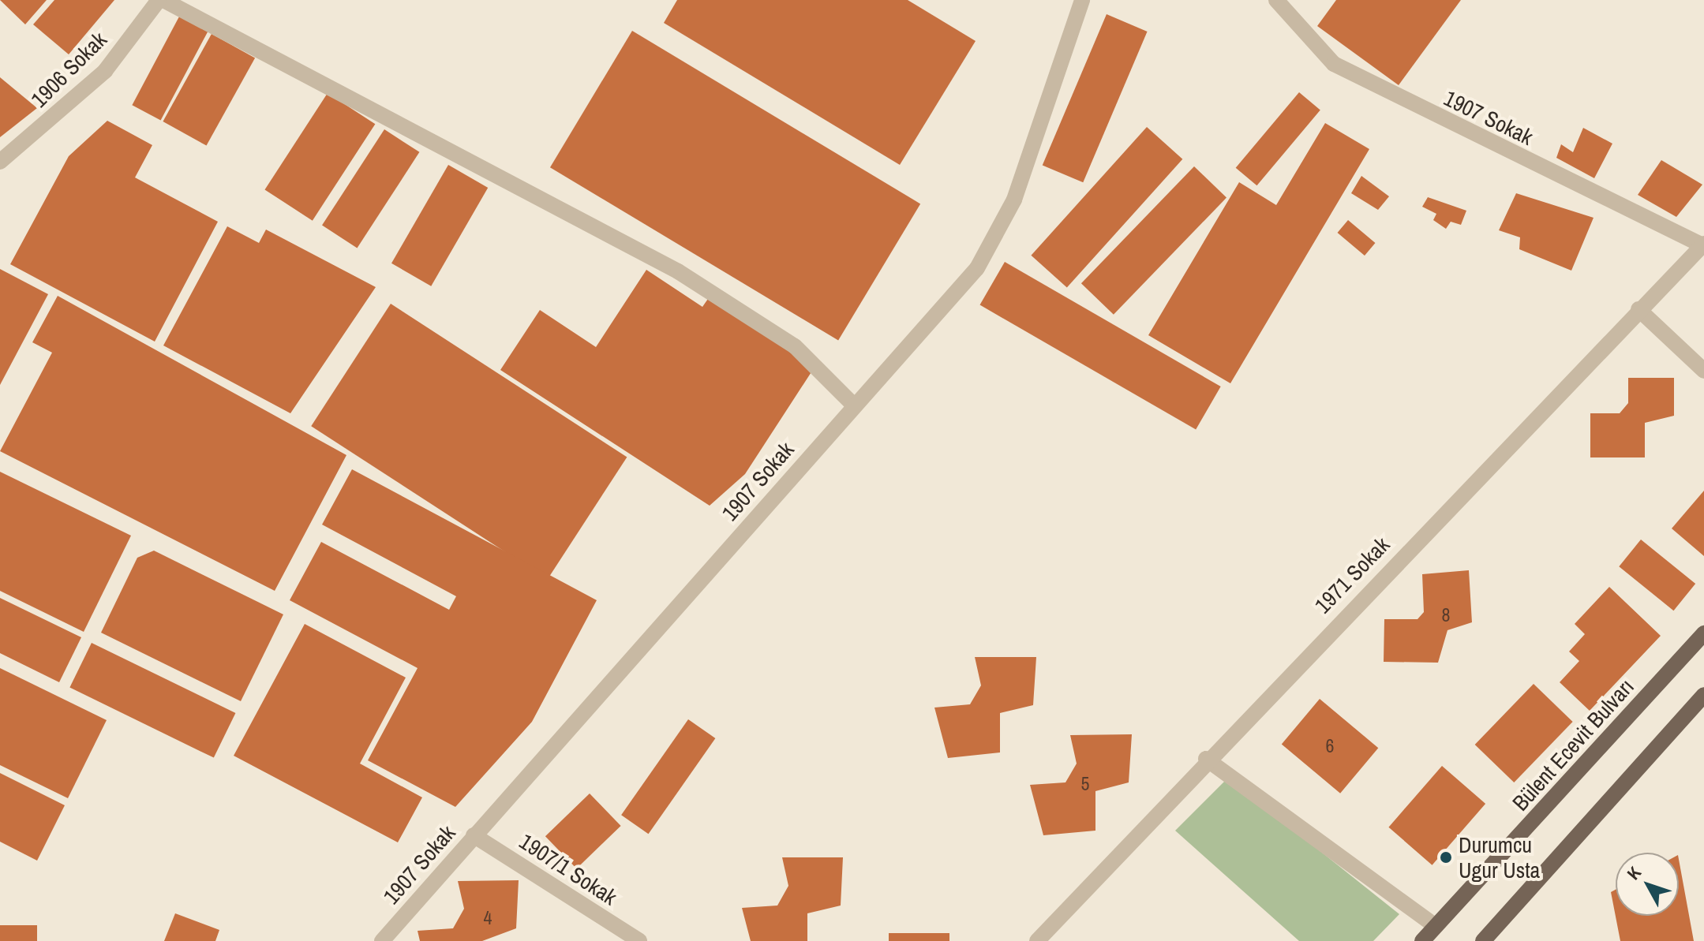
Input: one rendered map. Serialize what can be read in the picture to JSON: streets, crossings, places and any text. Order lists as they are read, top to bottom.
{
  "streets": {
    "main road": ["Bülent Ecevit Bulvarı"],
    "street": [
      "1906 Sokak",
      "1907 Sokak",
      "1971 Sokak",
      "1907/1 Sokak"
    ]
  },
  "crossings": [
    ["1907 Sokak", "1971 Sokak"],
    ["1907 Sokak", "1907/1 Sokak"]
  ],
  "places": ["Durumcu Ugur Usta"],
  "house_numbers": [
    "8",
    "6",
    "5",
    "4"
  ],
  "north": "top left"
}
